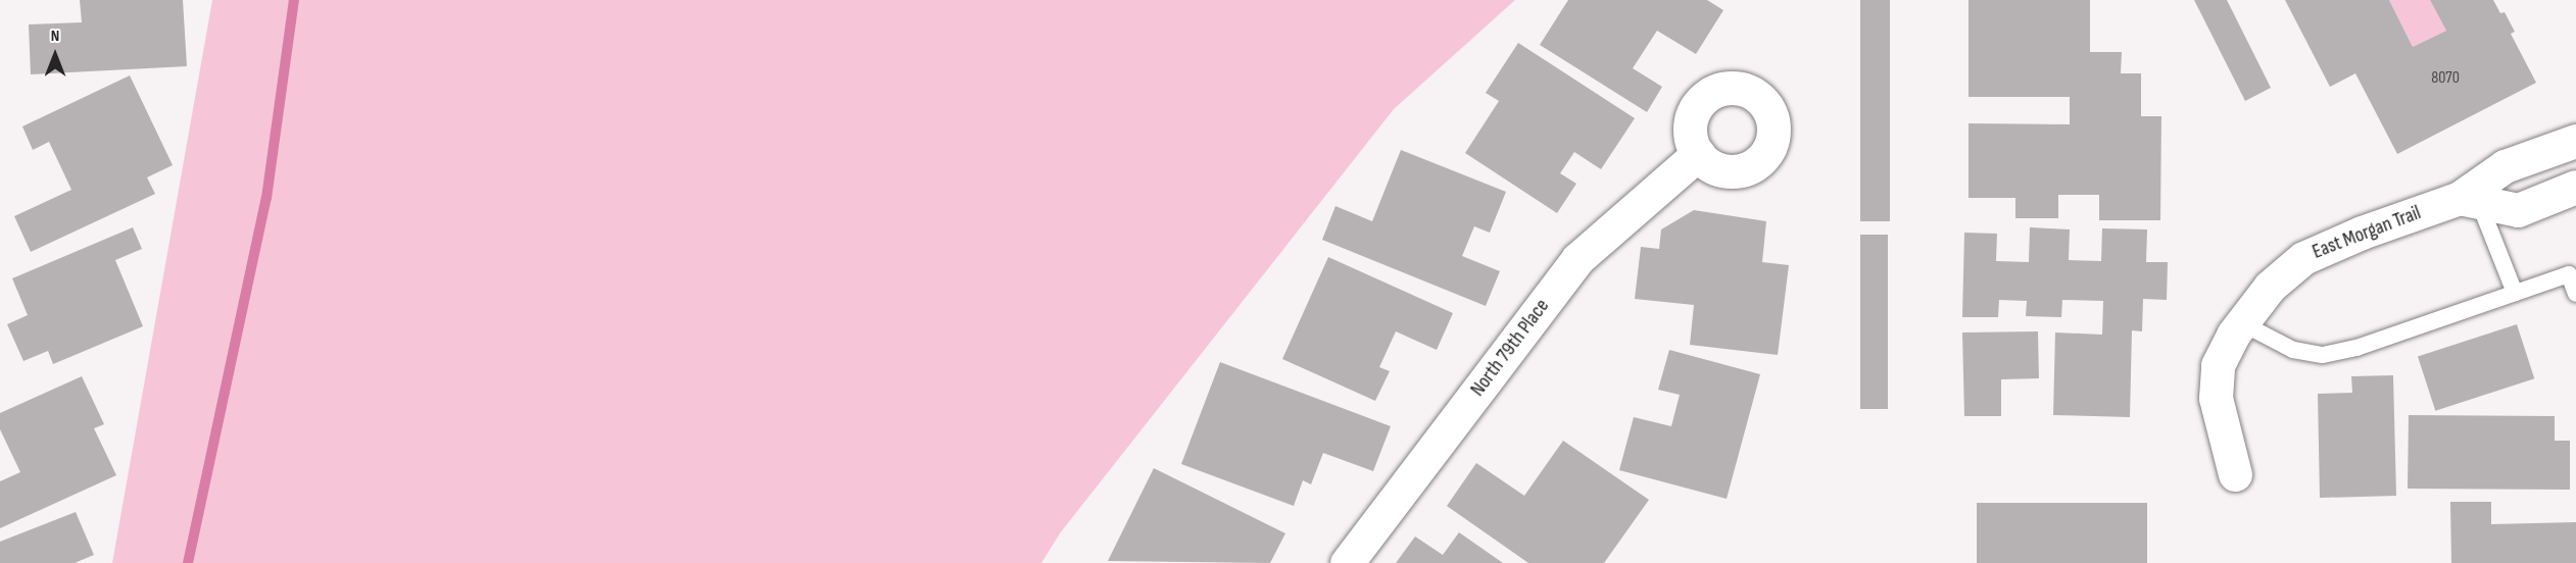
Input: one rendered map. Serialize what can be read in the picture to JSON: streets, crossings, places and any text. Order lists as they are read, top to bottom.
{
  "streets": {
    "street": ["East Morgan Trail", "North 79th Place"]
  },
  "house_numbers": ["8070"],
  "north": "top"
}
